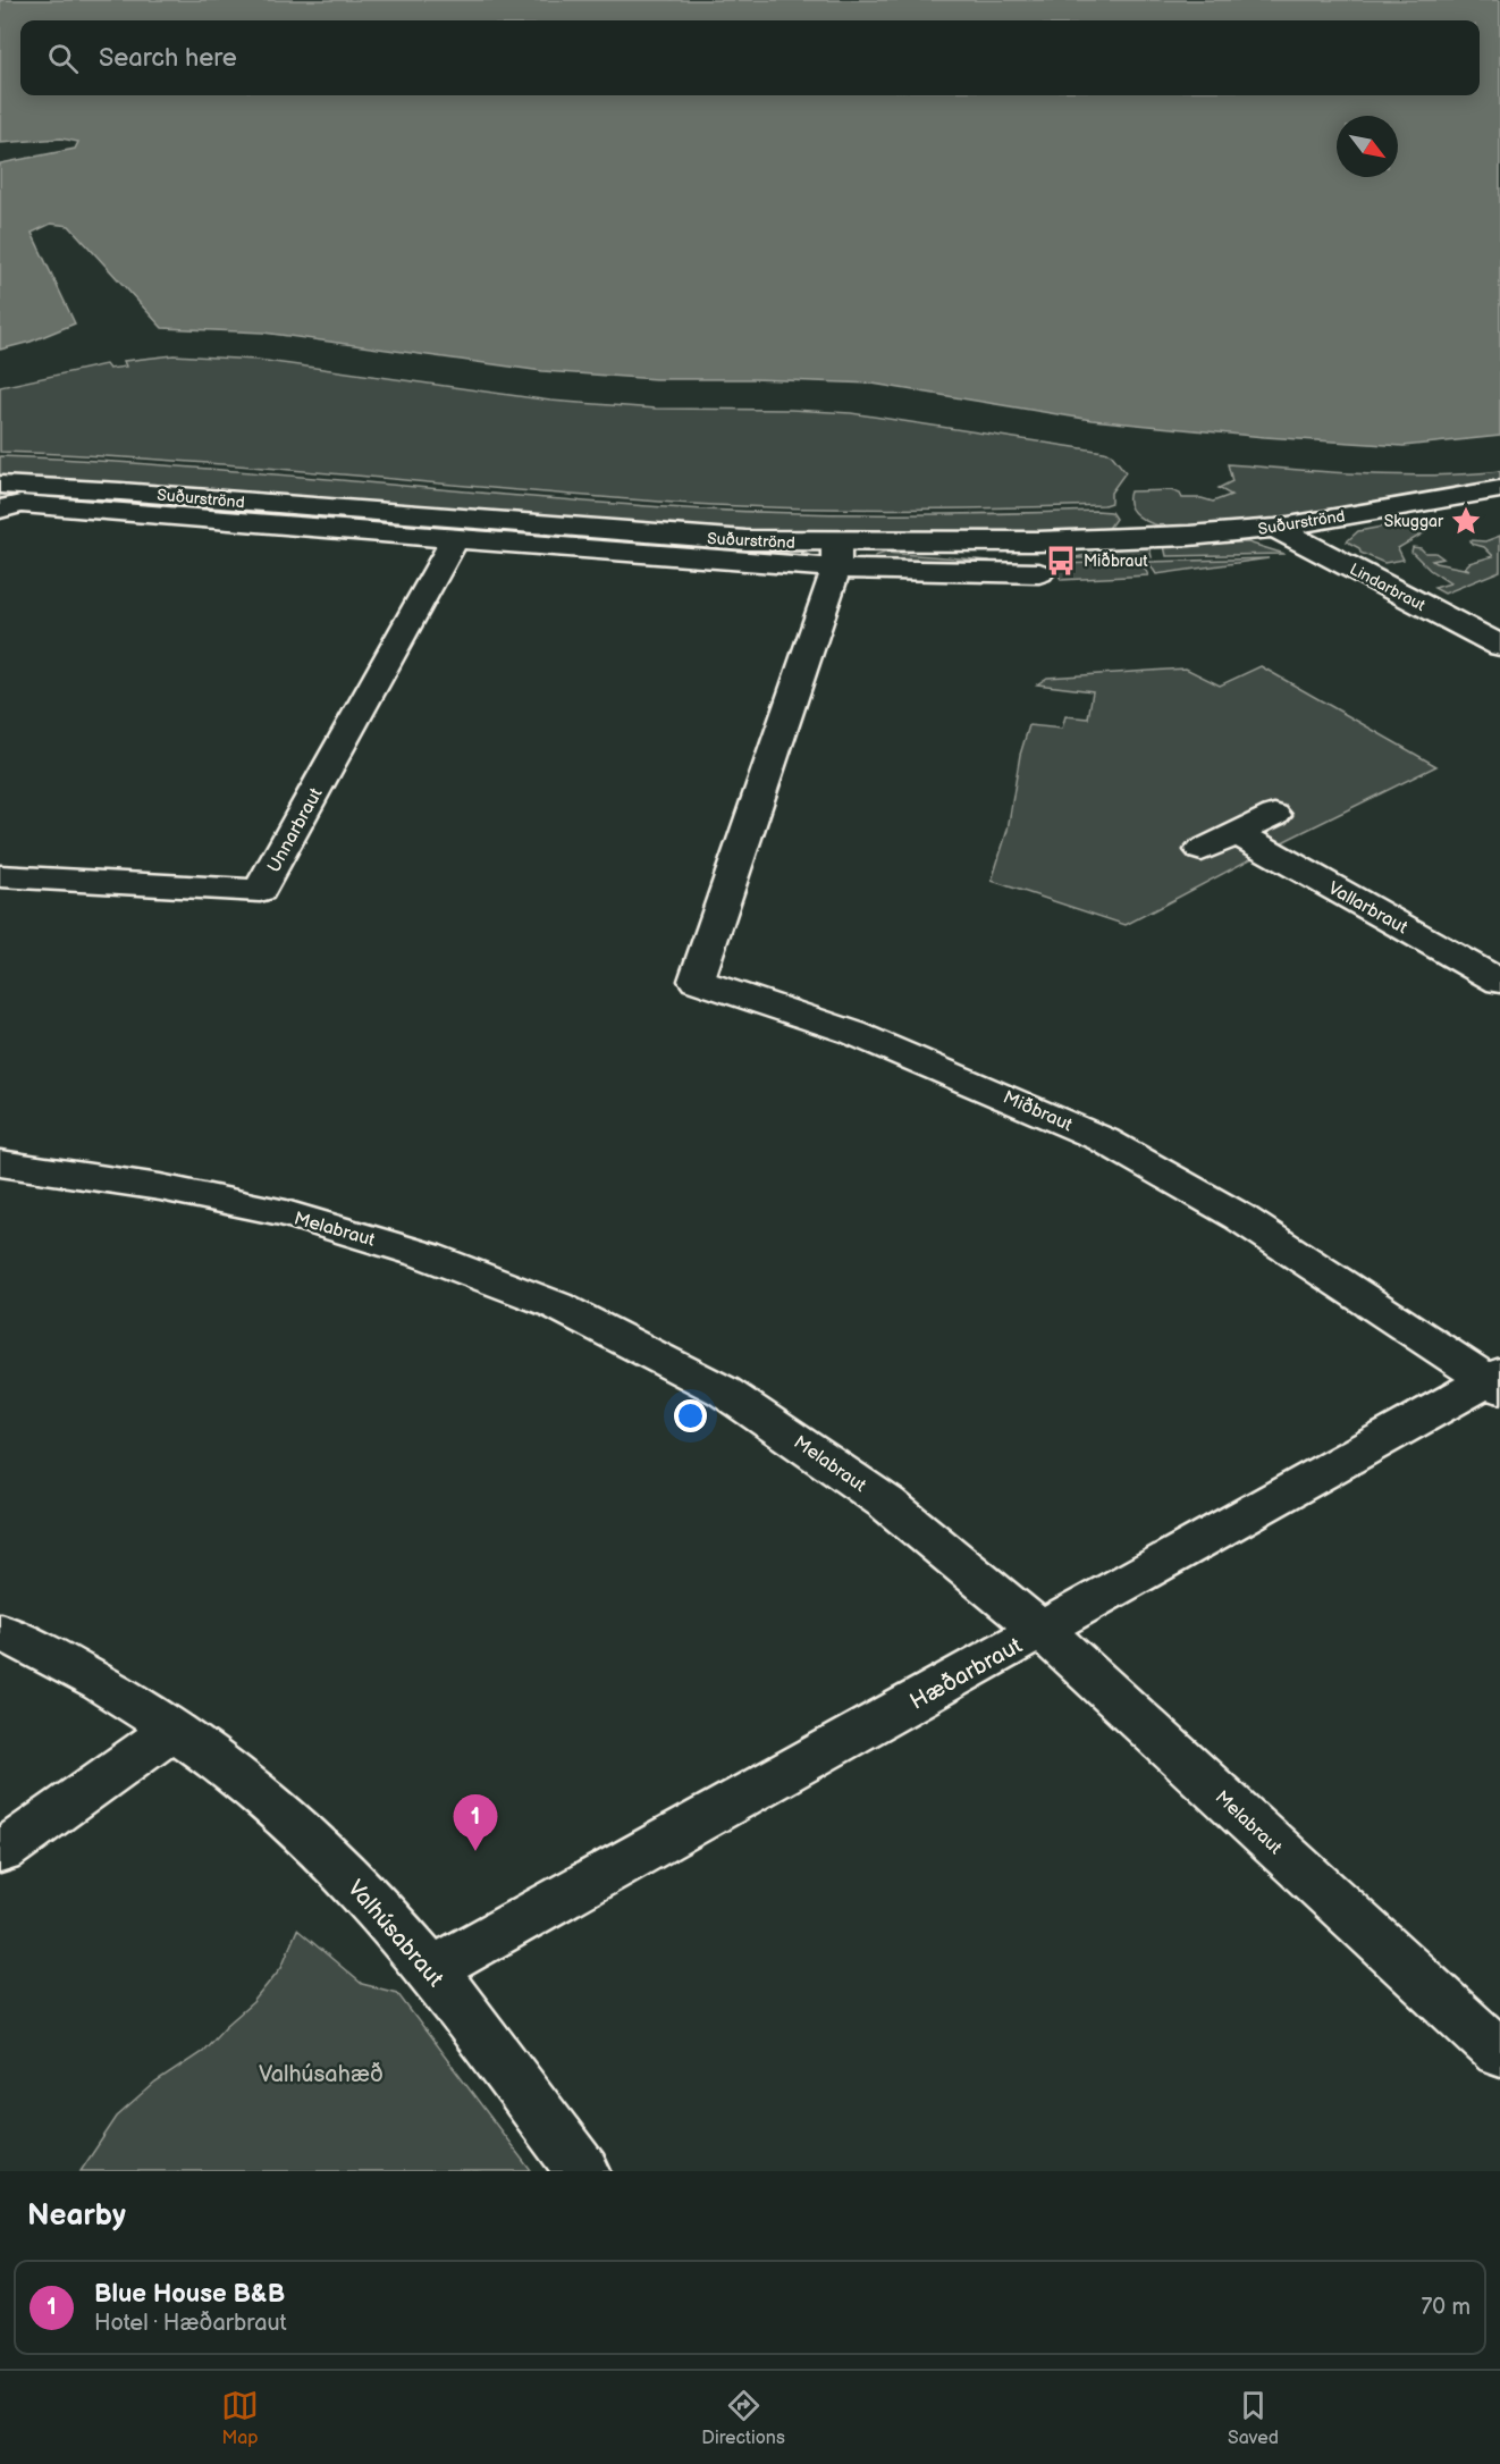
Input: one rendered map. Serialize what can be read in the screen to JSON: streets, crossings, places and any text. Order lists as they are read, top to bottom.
{
  "streets": {
    "street": [
      "Suðurströnd",
      "Lindarbraut",
      "Unnarbraut",
      "Vallarbraut",
      "Miðbraut",
      "Melabraut",
      "Hæðarbraut",
      "Valhúsabraut"
    ]
  },
  "crossings": [
    ["Suðurströnd", "Lindarbraut"],
    ["Suðurströnd", "Miðbraut"],
    ["Miðbraut", "Hæðarbraut"],
    ["Melabraut", "Hæðarbraut"],
    ["Hæðarbraut", "Valhúsabraut"]
  ],
  "parks": ["Valhúsahæð"],
  "places": {
    "place": ["Skuggar"],
    "bus stop": ["Miðbraut"]
  },
  "north": "bottom right",
  "page": {
    "search": "Search here",
    "pins": "1",
    "heading": "Nearby",
    "list": [
      {
        "mark": "1",
        "name": "Blue House B&B",
        "note": "Hotel · Hæðarbraut",
        "value": "70 m"
      }
    ],
    "nav": ["Map", "Directions", "Saved"]
  }
}
